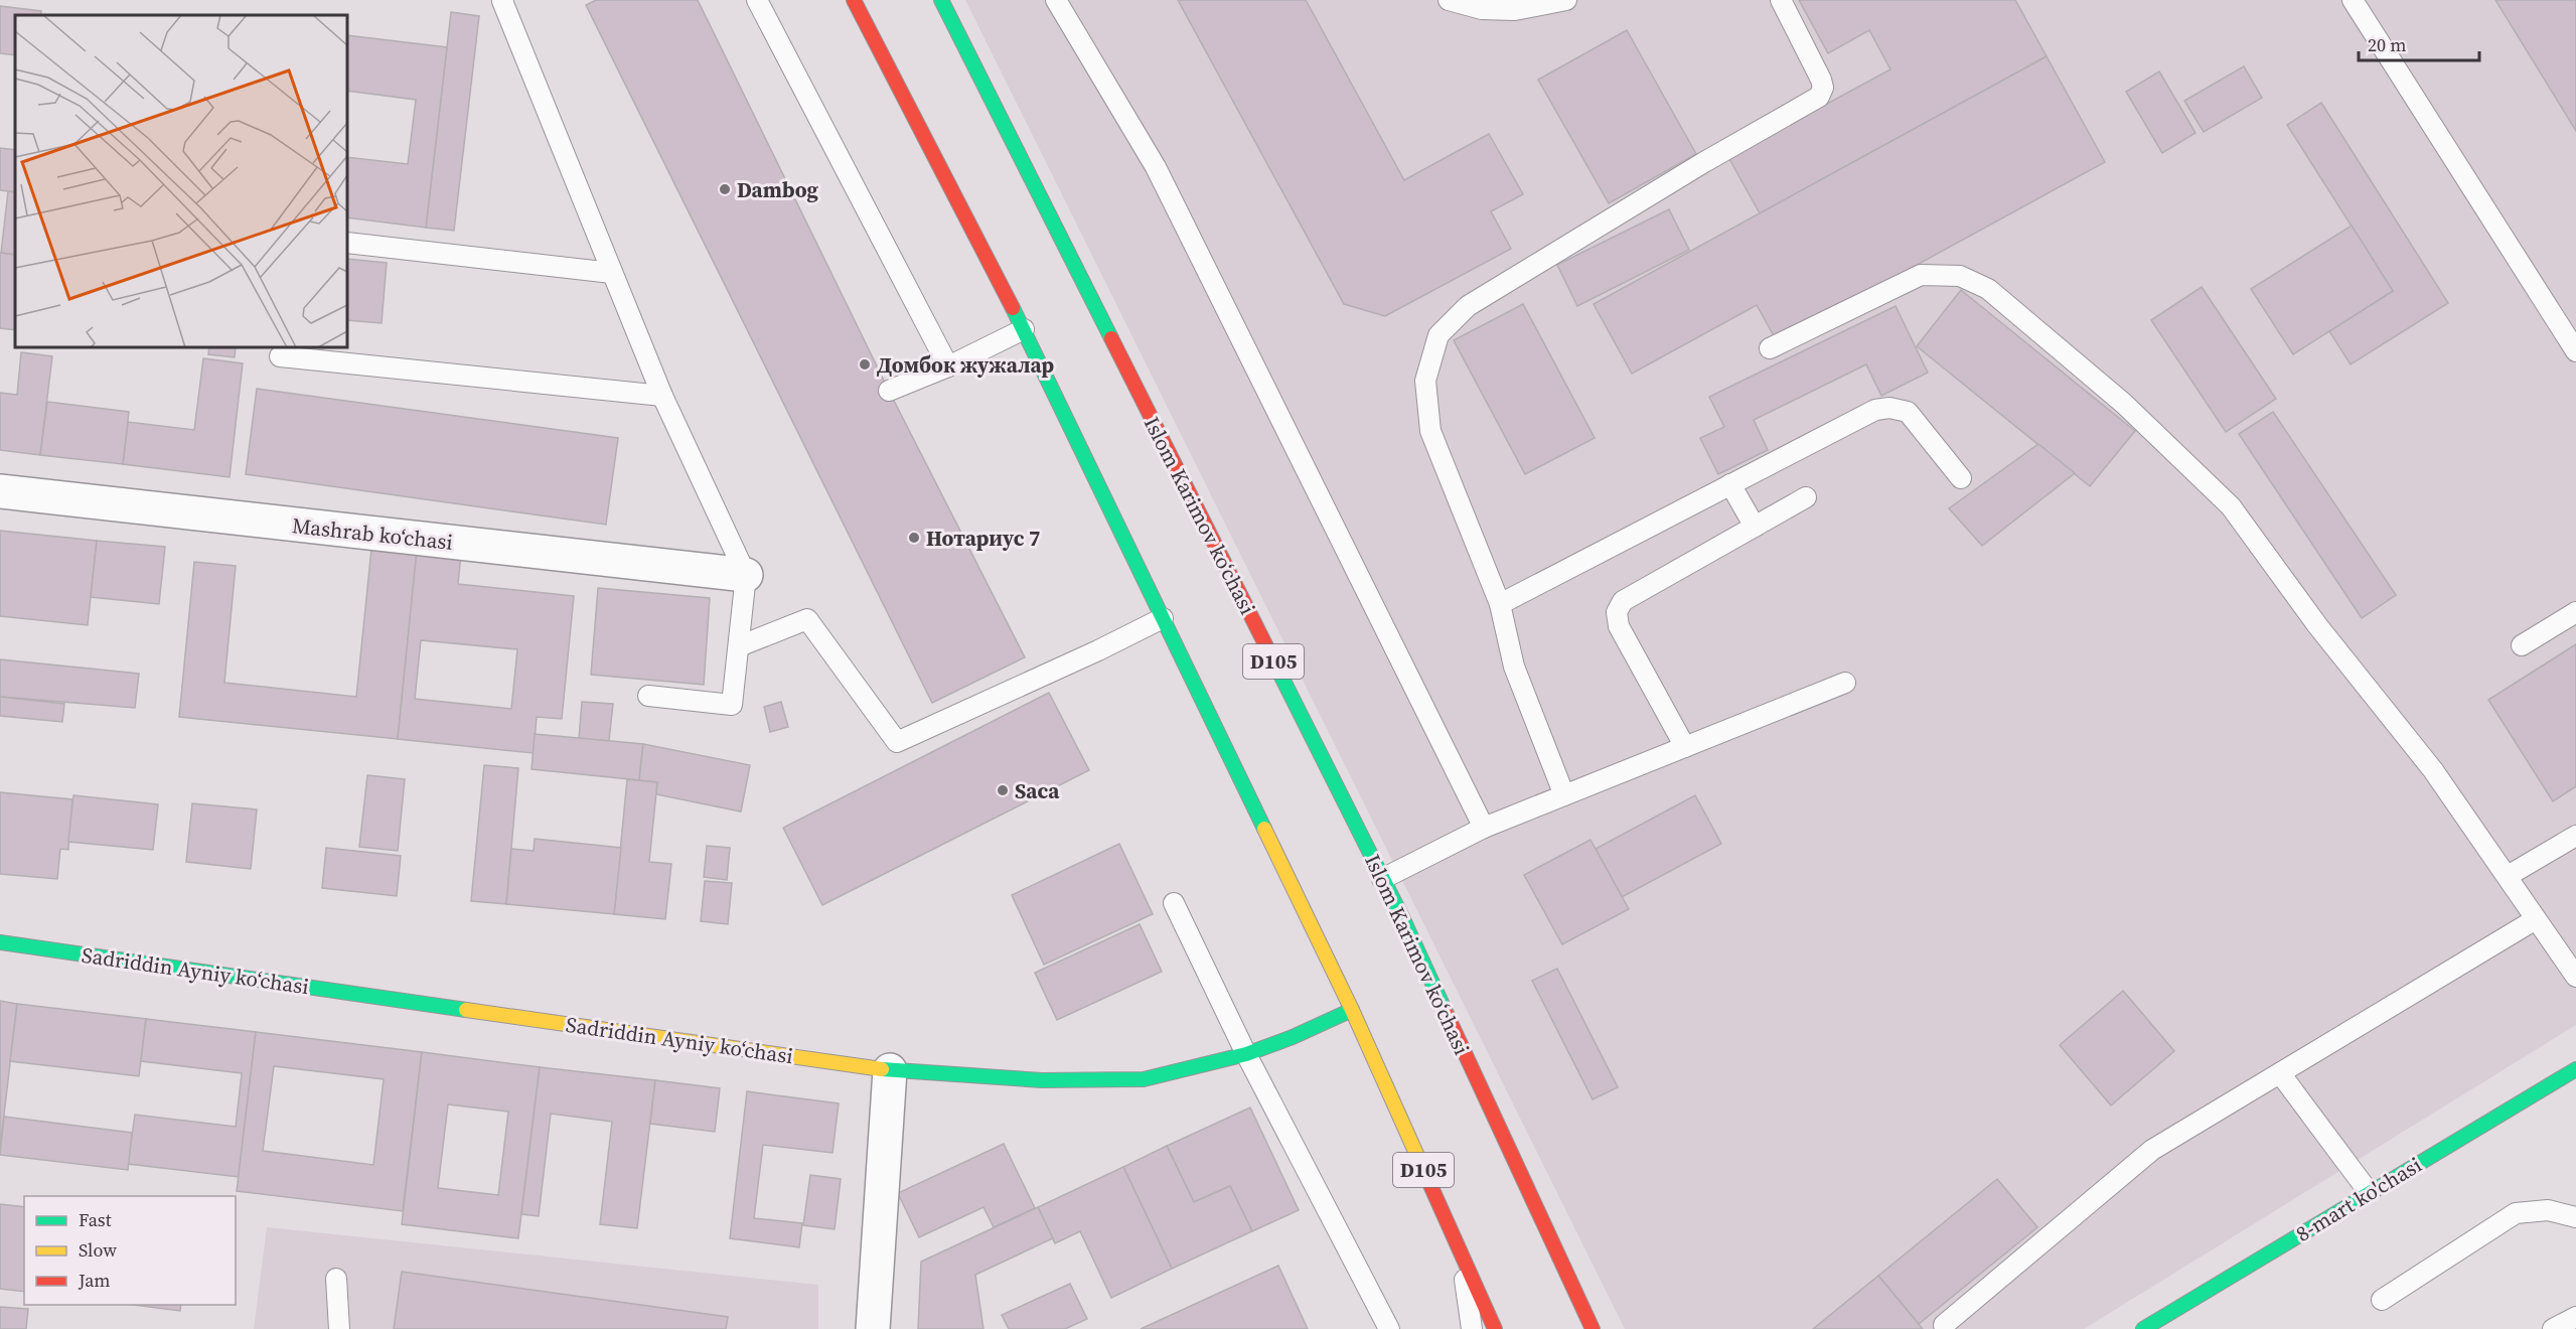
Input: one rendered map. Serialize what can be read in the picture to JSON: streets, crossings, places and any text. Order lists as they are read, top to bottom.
{
  "streets": {
    "main road": [
      "Islom Karimov koʻchasi",
      "D105",
      "Sadriddin Ayniy koʻchasi",
      "8-mart ko'chasi"
    ],
    "street": ["Mashrab koʻchasi"]
  },
  "crossings": [
    ["D105", "Sadriddin Ayniy koʻchasi"]
  ],
  "places": [
    "Dambog",
    "Домбок жужалар",
    "Нотариус 7",
    "Saca"
  ],
  "legend": ["Fast", "Slow", "Jam"],
  "scale_bar": "20 m"
}
